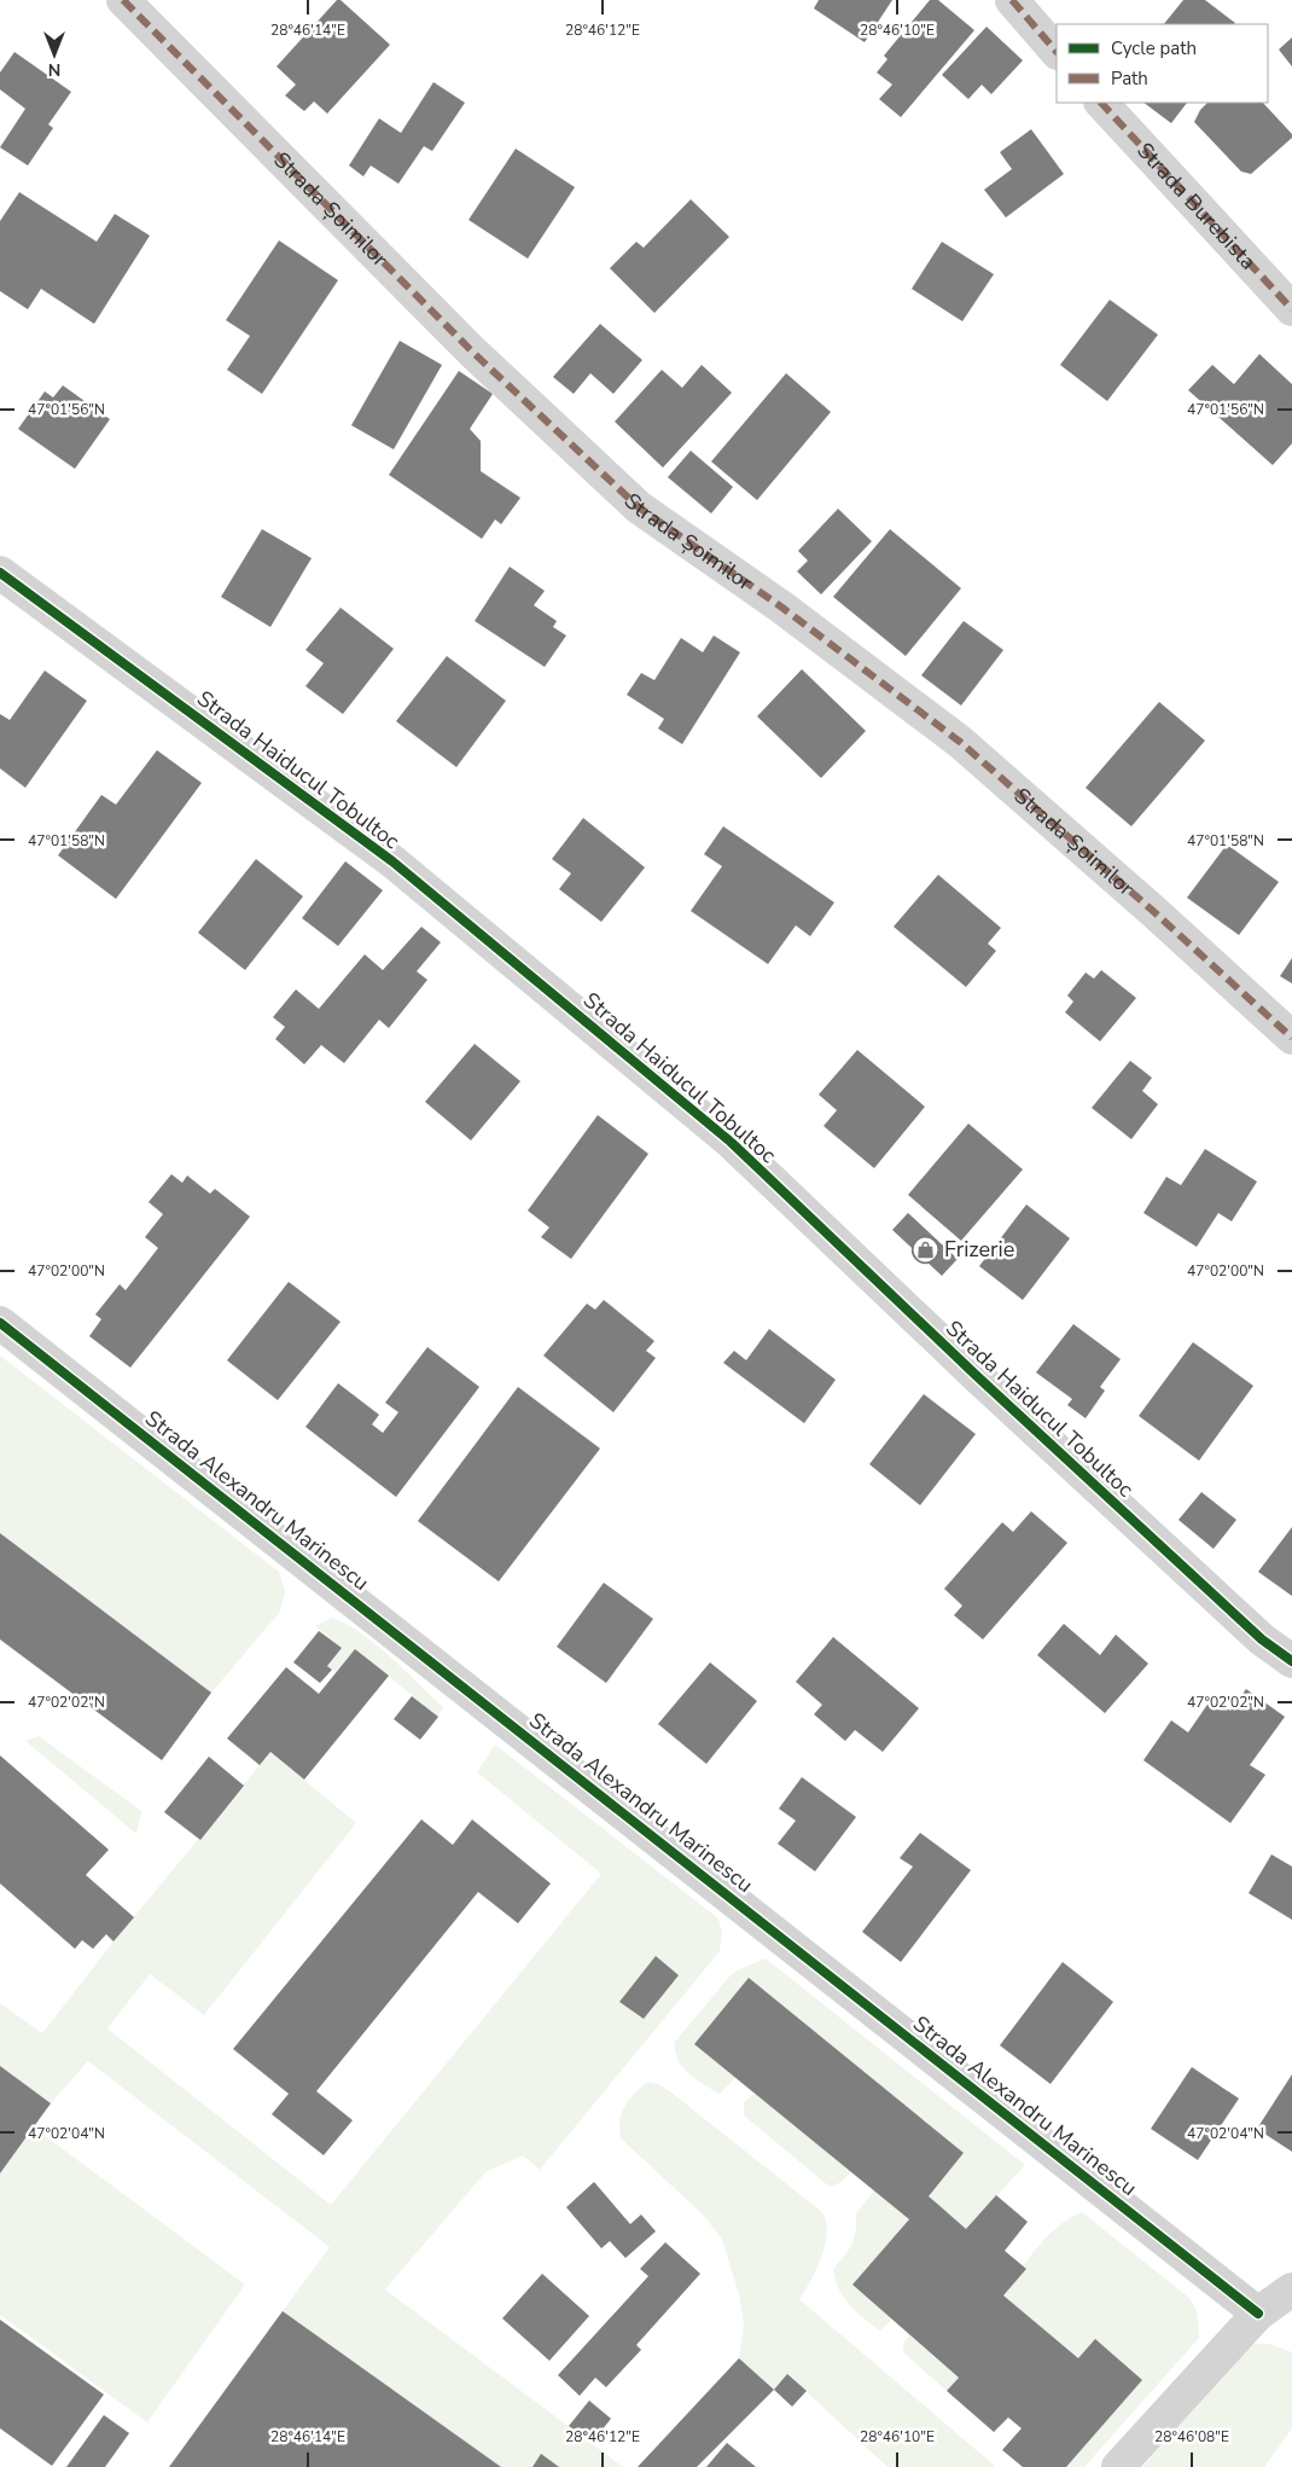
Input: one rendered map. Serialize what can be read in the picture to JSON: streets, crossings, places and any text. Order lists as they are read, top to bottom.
{
  "streets": {
    "street": [
      "Strada Burebista",
      "Strada Șoimilor",
      "Strada Haiducul Tobultoc",
      "Strada Alexandru Marinescu"
    ]
  },
  "places": {
    "shop": ["Frizerie"]
  },
  "legend": ["Cycle path", "Path"],
  "north": "bottom",
  "coordinates": [
    "28°46'14\"E",
    "28°46'12\"E",
    "28°46'10\"E",
    "47°01'56\"N",
    "47°01'58\"N",
    "47°02'00\"N",
    "47°02'02\"N",
    "47°02'04\"N",
    "28°46'08\"E"
  ]
}
